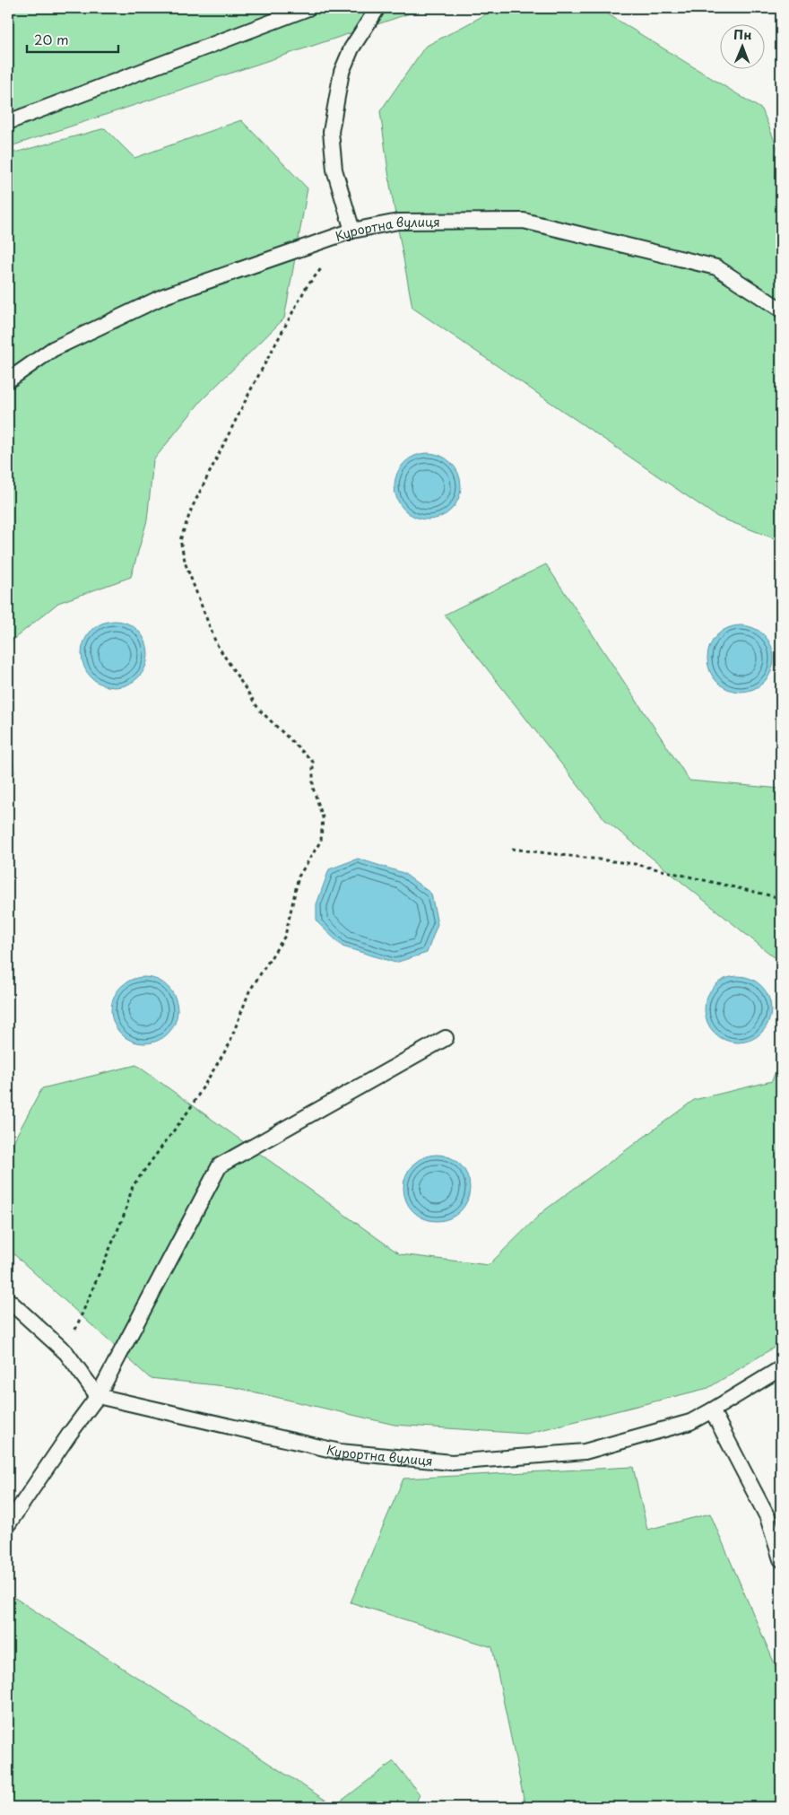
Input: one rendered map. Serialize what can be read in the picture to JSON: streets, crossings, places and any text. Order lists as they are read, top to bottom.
{
  "streets": {
    "lane": ["Курортна вулиця"]
  },
  "scale_bar": "20 m",
  "north": "top"
}
